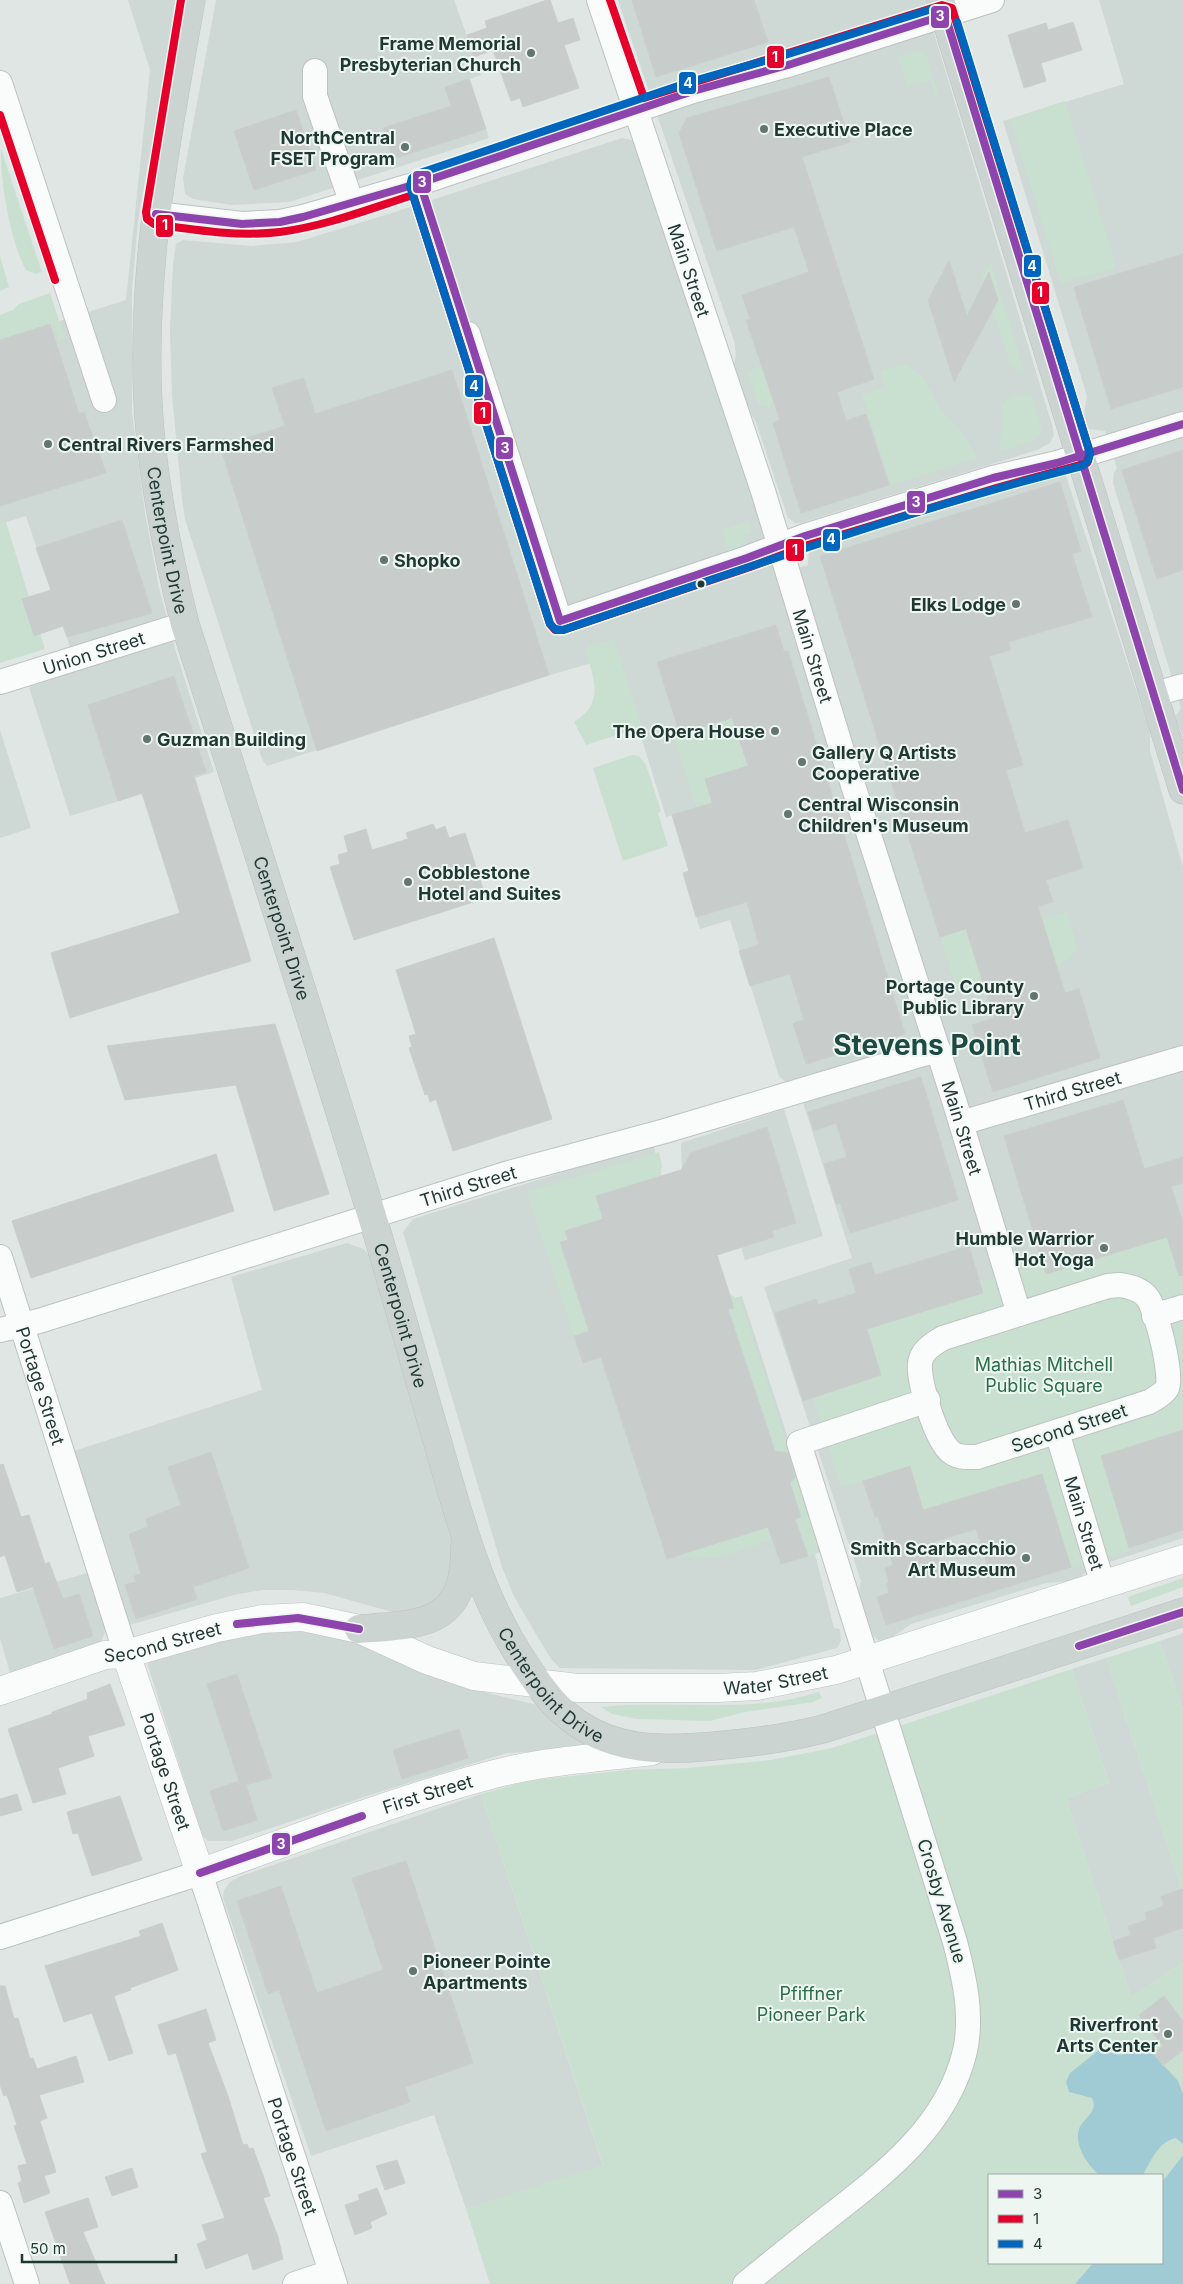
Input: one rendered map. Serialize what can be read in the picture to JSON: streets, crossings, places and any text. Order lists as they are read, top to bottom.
{
  "streets": {
    "main road": ["Centerpoint Drive"],
    "street": [
      "Main Street",
      "Union Street",
      "Third Street",
      "Portage Street",
      "Second Street",
      "Water Street",
      "First Street",
      "Crosby Avenue"
    ]
  },
  "crossings": [
    ["Main Street", "Third Street"],
    ["Main Street", "Second Street"],
    ["Main Street", "Water Street"],
    ["Centerpoint Drive", "Union Street"],
    ["Centerpoint Drive", "Third Street"],
    ["Centerpoint Drive", "Water Street"],
    ["Centerpoint Drive", "First Street"],
    ["Third Street", "Portage Street"],
    ["Portage Street", "Second Street"],
    ["Portage Street", "First Street"],
    ["Second Street", "Water Street"],
    ["Second Street", "Crosby Avenue"],
    ["Water Street", "Crosby Avenue"]
  ],
  "districts": ["Stevens Point"],
  "parks": ["Mathias Mitchell Public Square", "Pfiffner Pioneer Park"],
  "places": [
    "Frame Memorial Presbyterian Church",
    "Executive Place",
    "NorthCentral FSET Program",
    "Central Rivers Farmshed",
    "Shopko",
    "Elks Lodge",
    "The Opera House",
    "Guzman Building",
    "Gallery Q Artists Cooperative",
    "Central Wisconsin Children's Museum",
    "Cobblestone Hotel and Suites",
    "Portage County Public Library",
    "Humble Warrior Hot Yoga",
    "Smith Scarbacchio Art Museum",
    "Pioneer Pointe Apartments",
    "Riverfront Arts Center"
  ],
  "lines": ["transit line 1", "transit line 4", "transit line 3"],
  "legend": ["3", "1", "4"],
  "scale_bar": "50 m"
}
